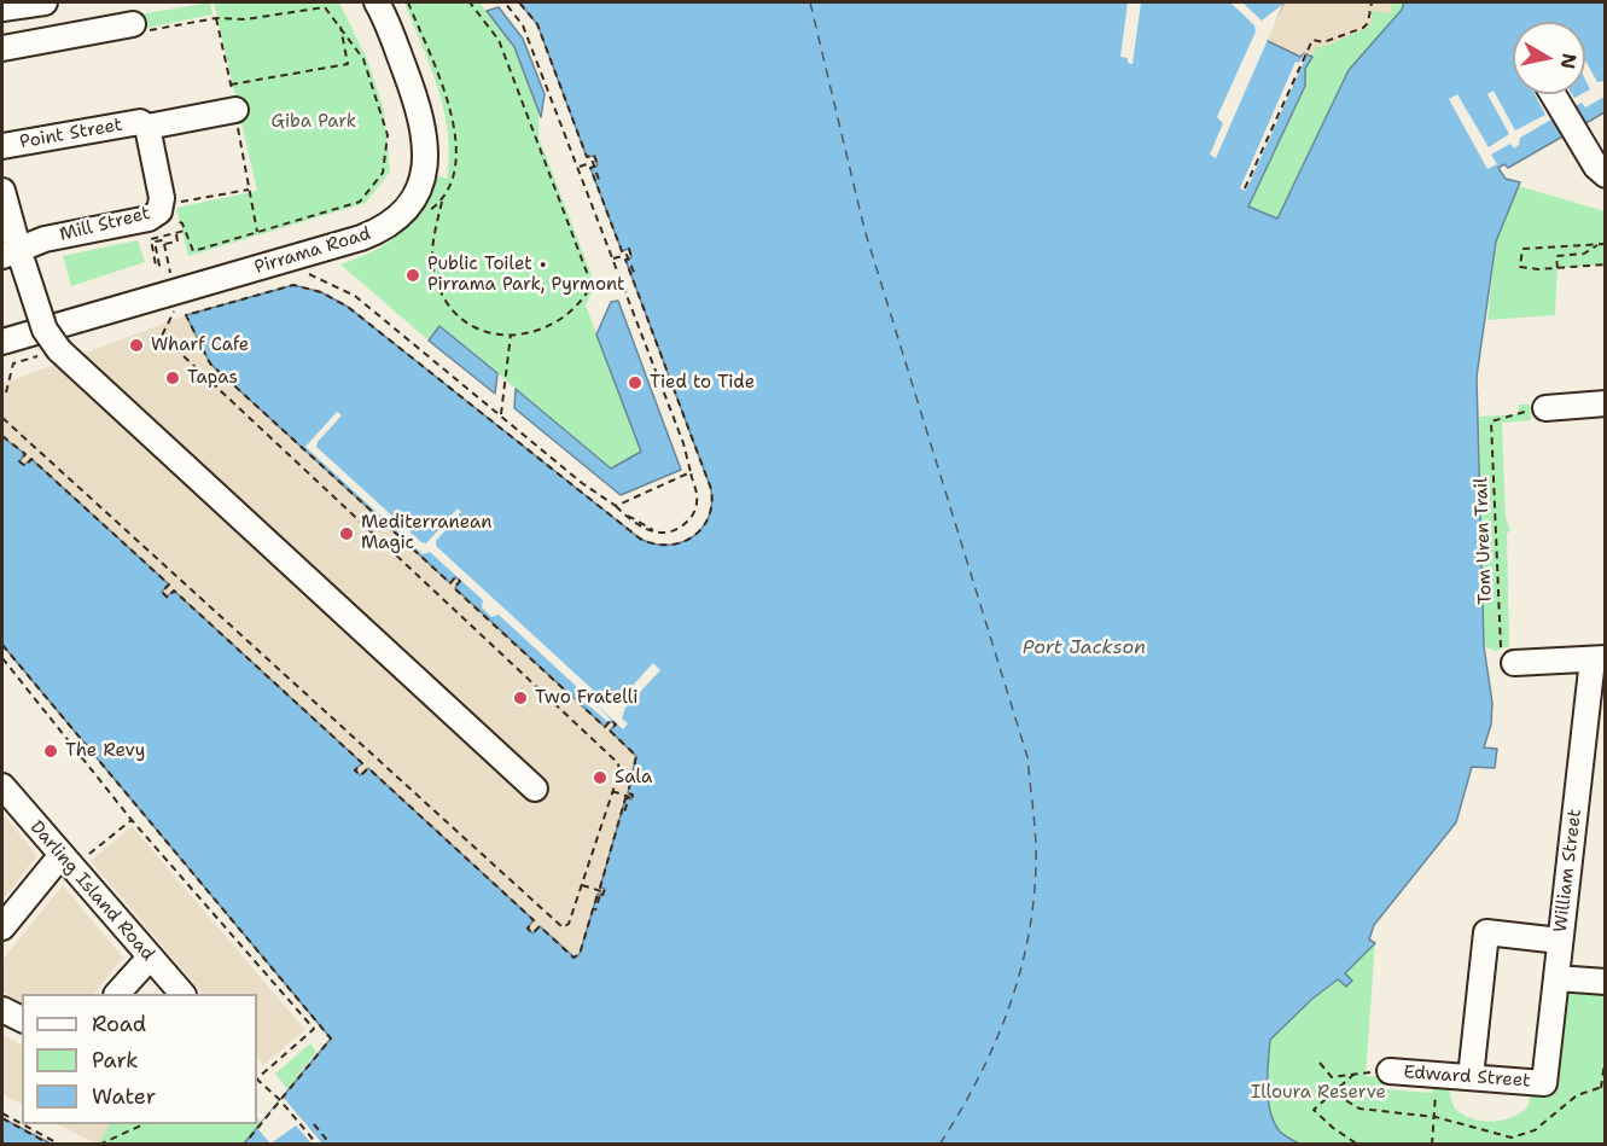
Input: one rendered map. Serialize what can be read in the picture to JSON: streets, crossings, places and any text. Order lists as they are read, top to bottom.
{
  "streets": {
    "street": [
      "Point Street",
      "Mill Street",
      "Pirrama Road",
      "William Street",
      "Darling Island Road",
      "Edward Street"
    ],
    "path": ["Tom Uren Trail"]
  },
  "crossings": [
    ["Point Street", "Mill Street"],
    ["William Street", "Edward Street"]
  ],
  "water": ["Port Jackson"],
  "parks": ["Giba Park", "Illoura Reserve"],
  "places": [
    "Public Toilet • Pirrama Park, Pyrmont",
    "Wharf Cafe",
    "Tapas",
    "Tied to Tide",
    "Mediterranean Magic",
    "Two Fratelli",
    "The Revy",
    "Sala"
  ],
  "legend": ["Road", "Park", "Water"],
  "north": "right"
}
